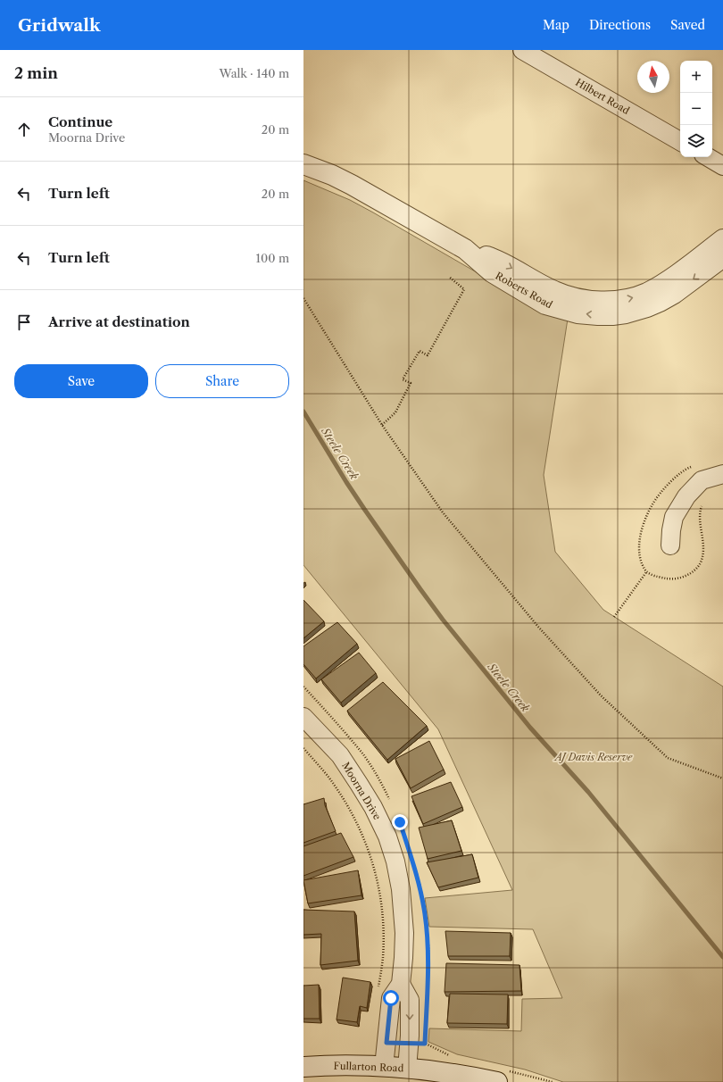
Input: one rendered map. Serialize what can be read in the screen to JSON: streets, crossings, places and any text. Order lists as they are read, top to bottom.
{
  "streets": {
    "street": [
      "Hilbert Road",
      "Roberts Road",
      "Moorna Drive",
      "Fullarton Road"
    ]
  },
  "crossings": [
    ["Moorna Drive", "Fullarton Road"]
  ],
  "water": ["Steele Creek"],
  "parks": ["AJ Davis Reserve"],
  "north": "top",
  "page": {
    "header": "Gridwalk",
    "nav": ["Map", "Directions", "Saved"],
    "heading": ["2 min", "Walk · 140 m"],
    "map_buttons": ["+", "−"],
    "list": [
      ["Continue", "Moorna Drive", "20 m"],
      ["Turn left", "20 m"],
      ["Turn left", "100 m"],
      "Arrive at destination"
    ],
    "buttons": ["Save", "Share"]
  }
}
